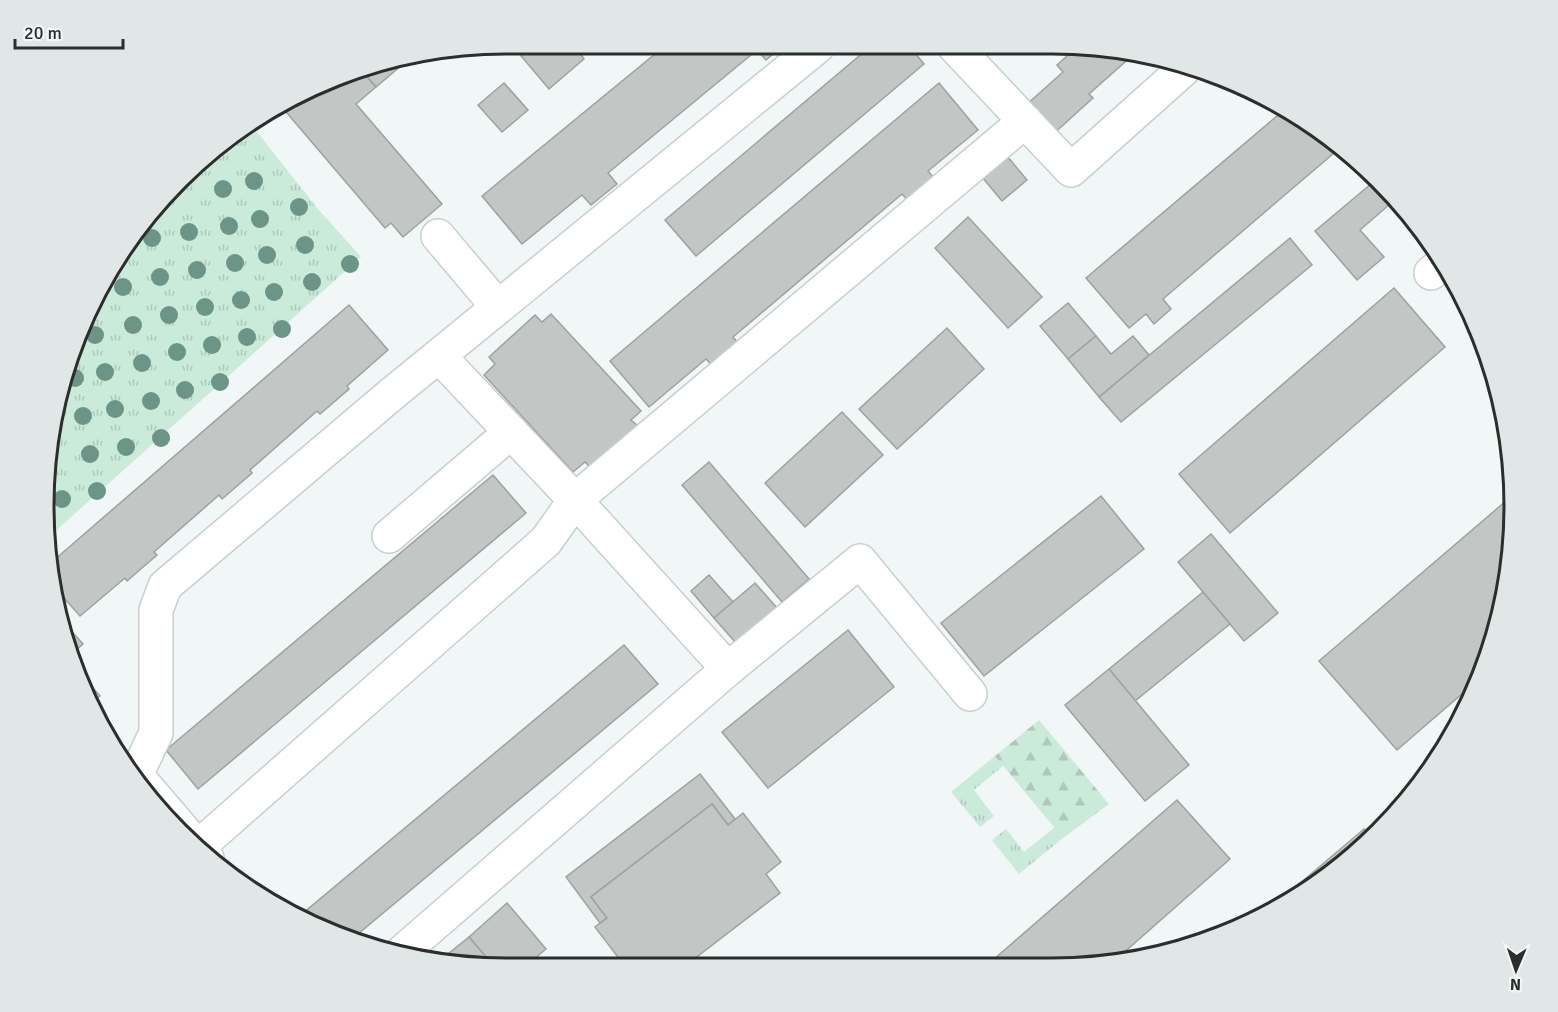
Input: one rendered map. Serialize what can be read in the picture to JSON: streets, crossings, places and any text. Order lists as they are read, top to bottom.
{
  "scale_bar": "20 m",
  "north": "bottom"
}
